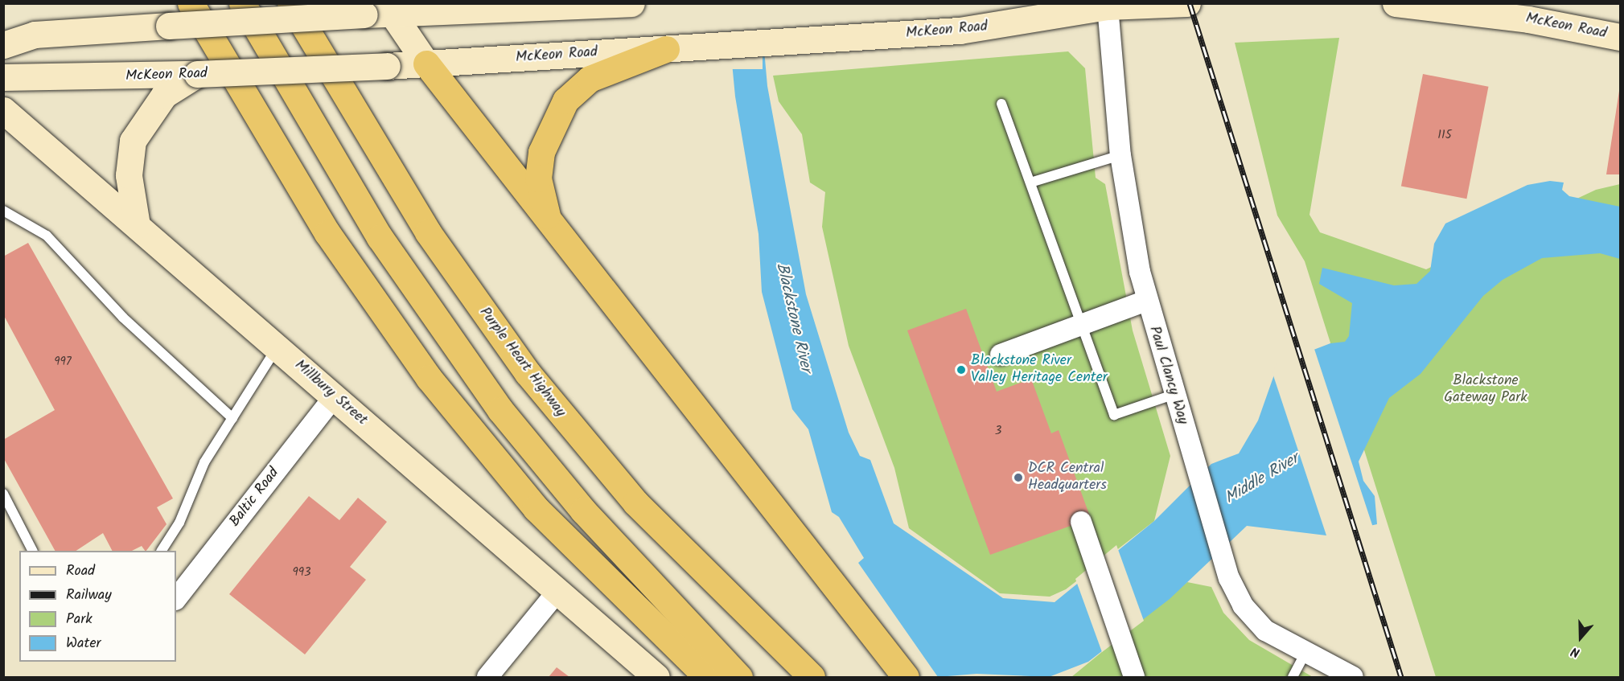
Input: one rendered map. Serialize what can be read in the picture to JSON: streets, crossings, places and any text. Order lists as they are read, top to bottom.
{
  "streets": {
    "highway": ["Purple Heart Highway"],
    "main road": ["McKeon Road", "Millbury Street"],
    "street": ["Paul Clancy Way", "Baltic Road"]
  },
  "crossings": [
    ["McKeon Road", "Paul Clancy Way"],
    ["Millbury Street", "Baltic Road"]
  ],
  "water": ["Blackstone River", "Middle River"],
  "parks": ["Blackstone Gateway Park"],
  "places": ["Blackstone River Valley Heritage Center", "DCR Central Headquarters"],
  "house_numbers": [
    "115",
    "997",
    "3",
    "993"
  ],
  "legend": [
    "Road",
    "Railway",
    "Park",
    "Water"
  ],
  "north": "bottom"
}
